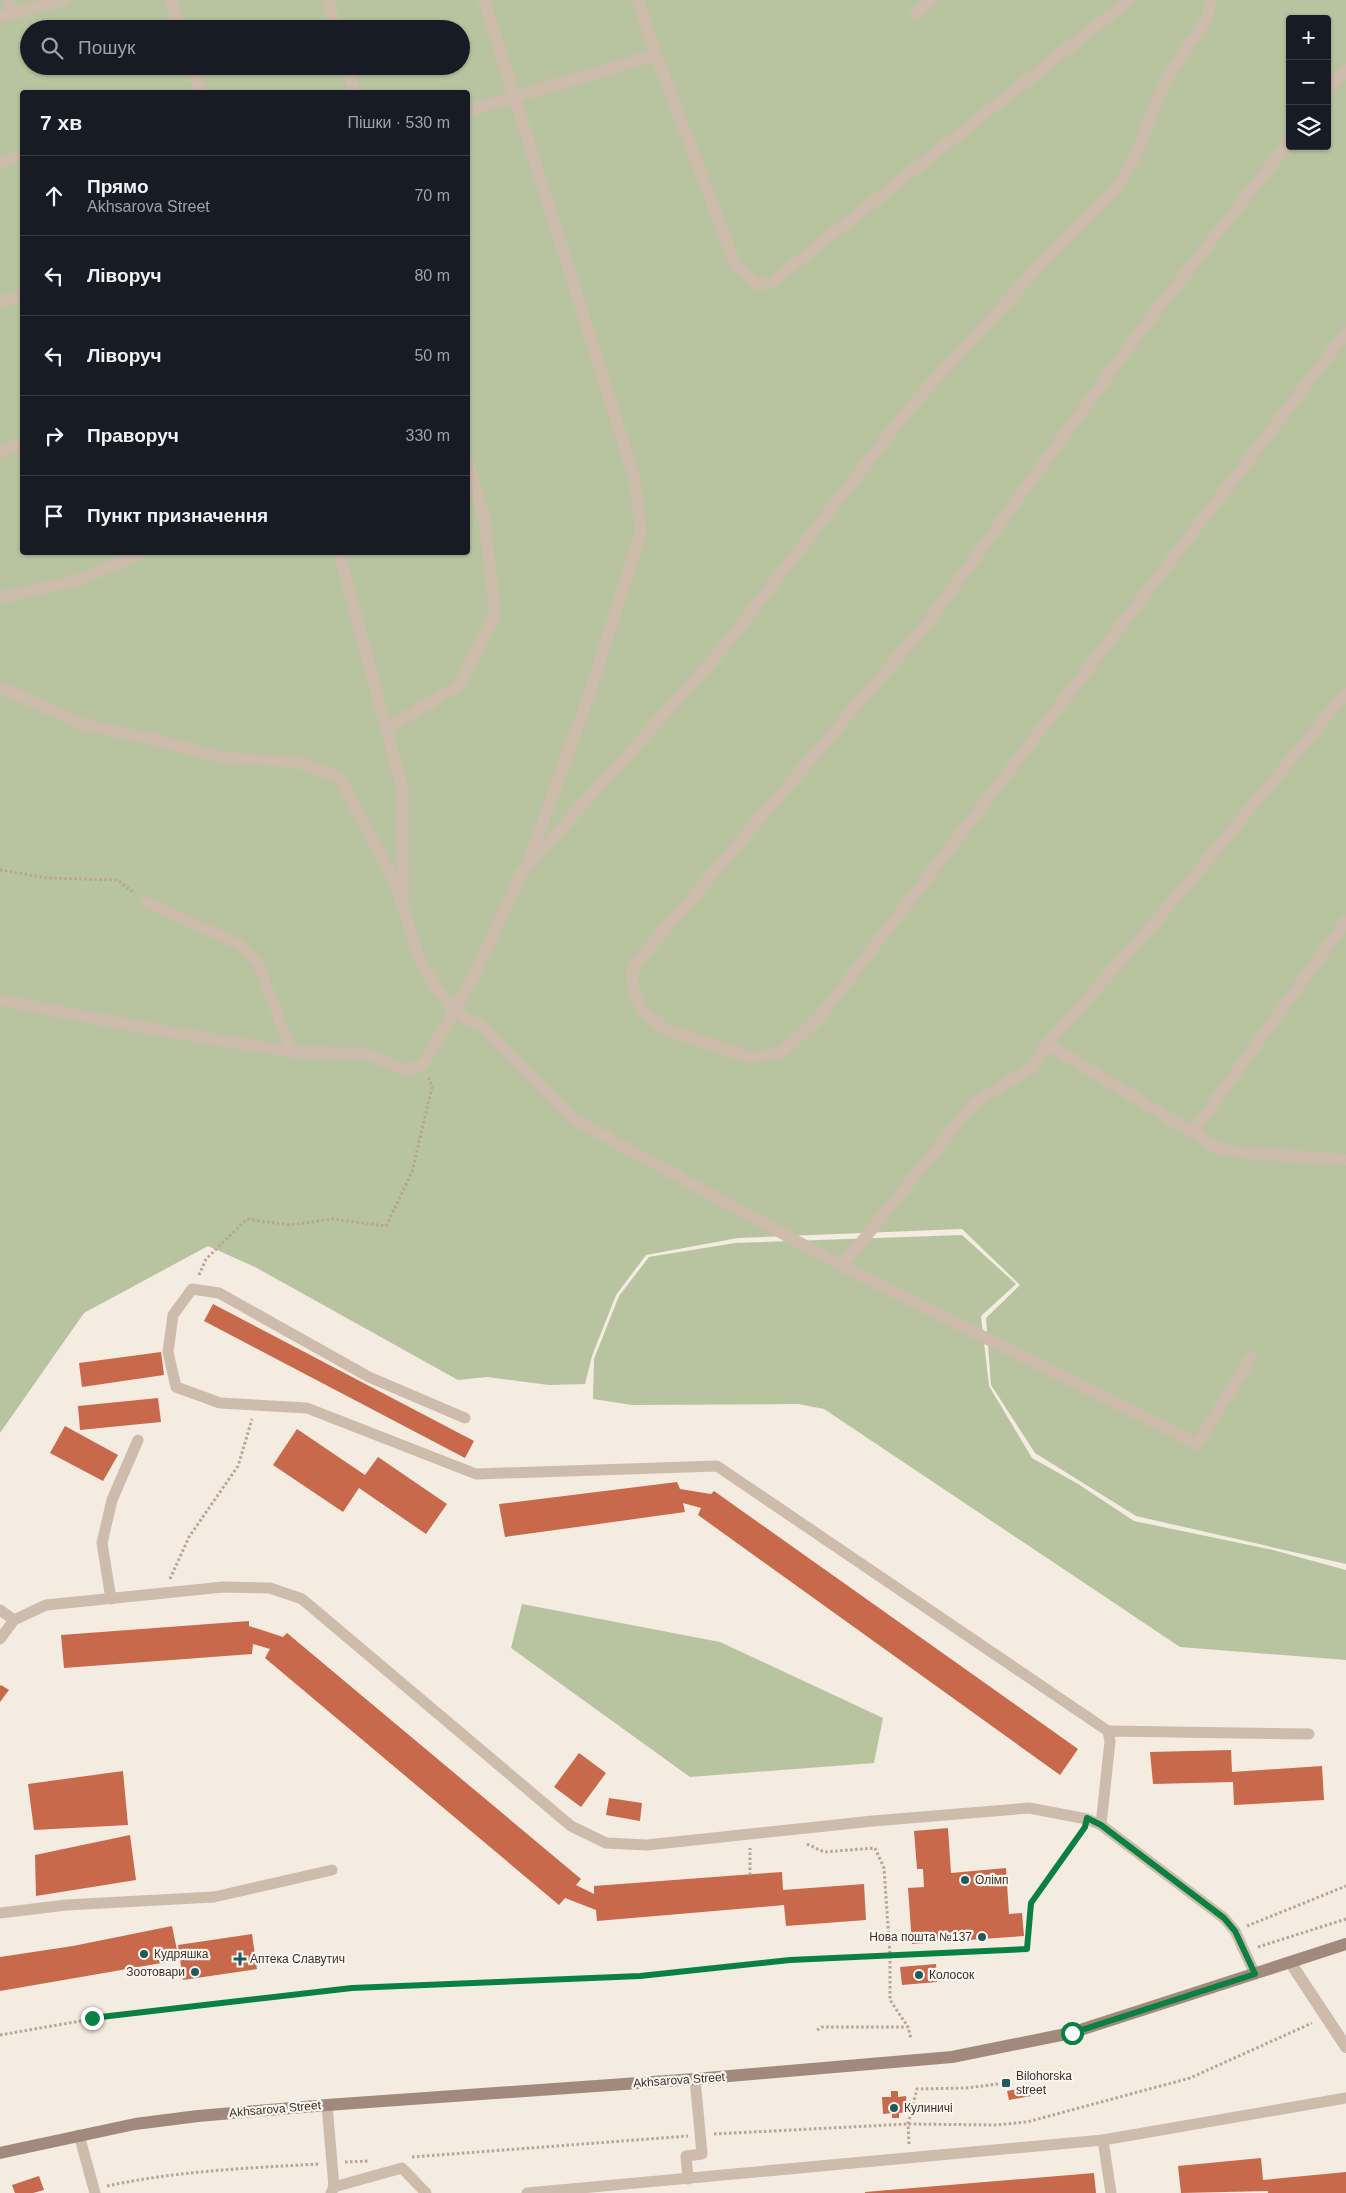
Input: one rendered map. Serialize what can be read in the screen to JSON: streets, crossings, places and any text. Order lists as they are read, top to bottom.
{
  "streets": {
    "main road": ["Akhsarova Street"]
  },
  "places": {
    "other": [
      "Олімп",
      "Нова пошта №137",
      "Кудряшка",
      "Зоотовари",
      "Колосок",
      "Кулиничі"
    ],
    "health": ["Аптека Славутич"],
    "transit": ["Bilohorska street"]
  },
  "page": {
    "map_buttons": ["+", "−"],
    "search": "Пошук",
    "heading": ["7 хв", "Пішки · 530 m"],
    "list": [
      ["Прямо", "Akhsarova Street", "70 m"],
      ["Ліворуч", "80 m"],
      ["Ліворуч", "50 m"],
      ["Праворуч", "330 m"],
      "Пункт призначення"
    ]
  }
}
